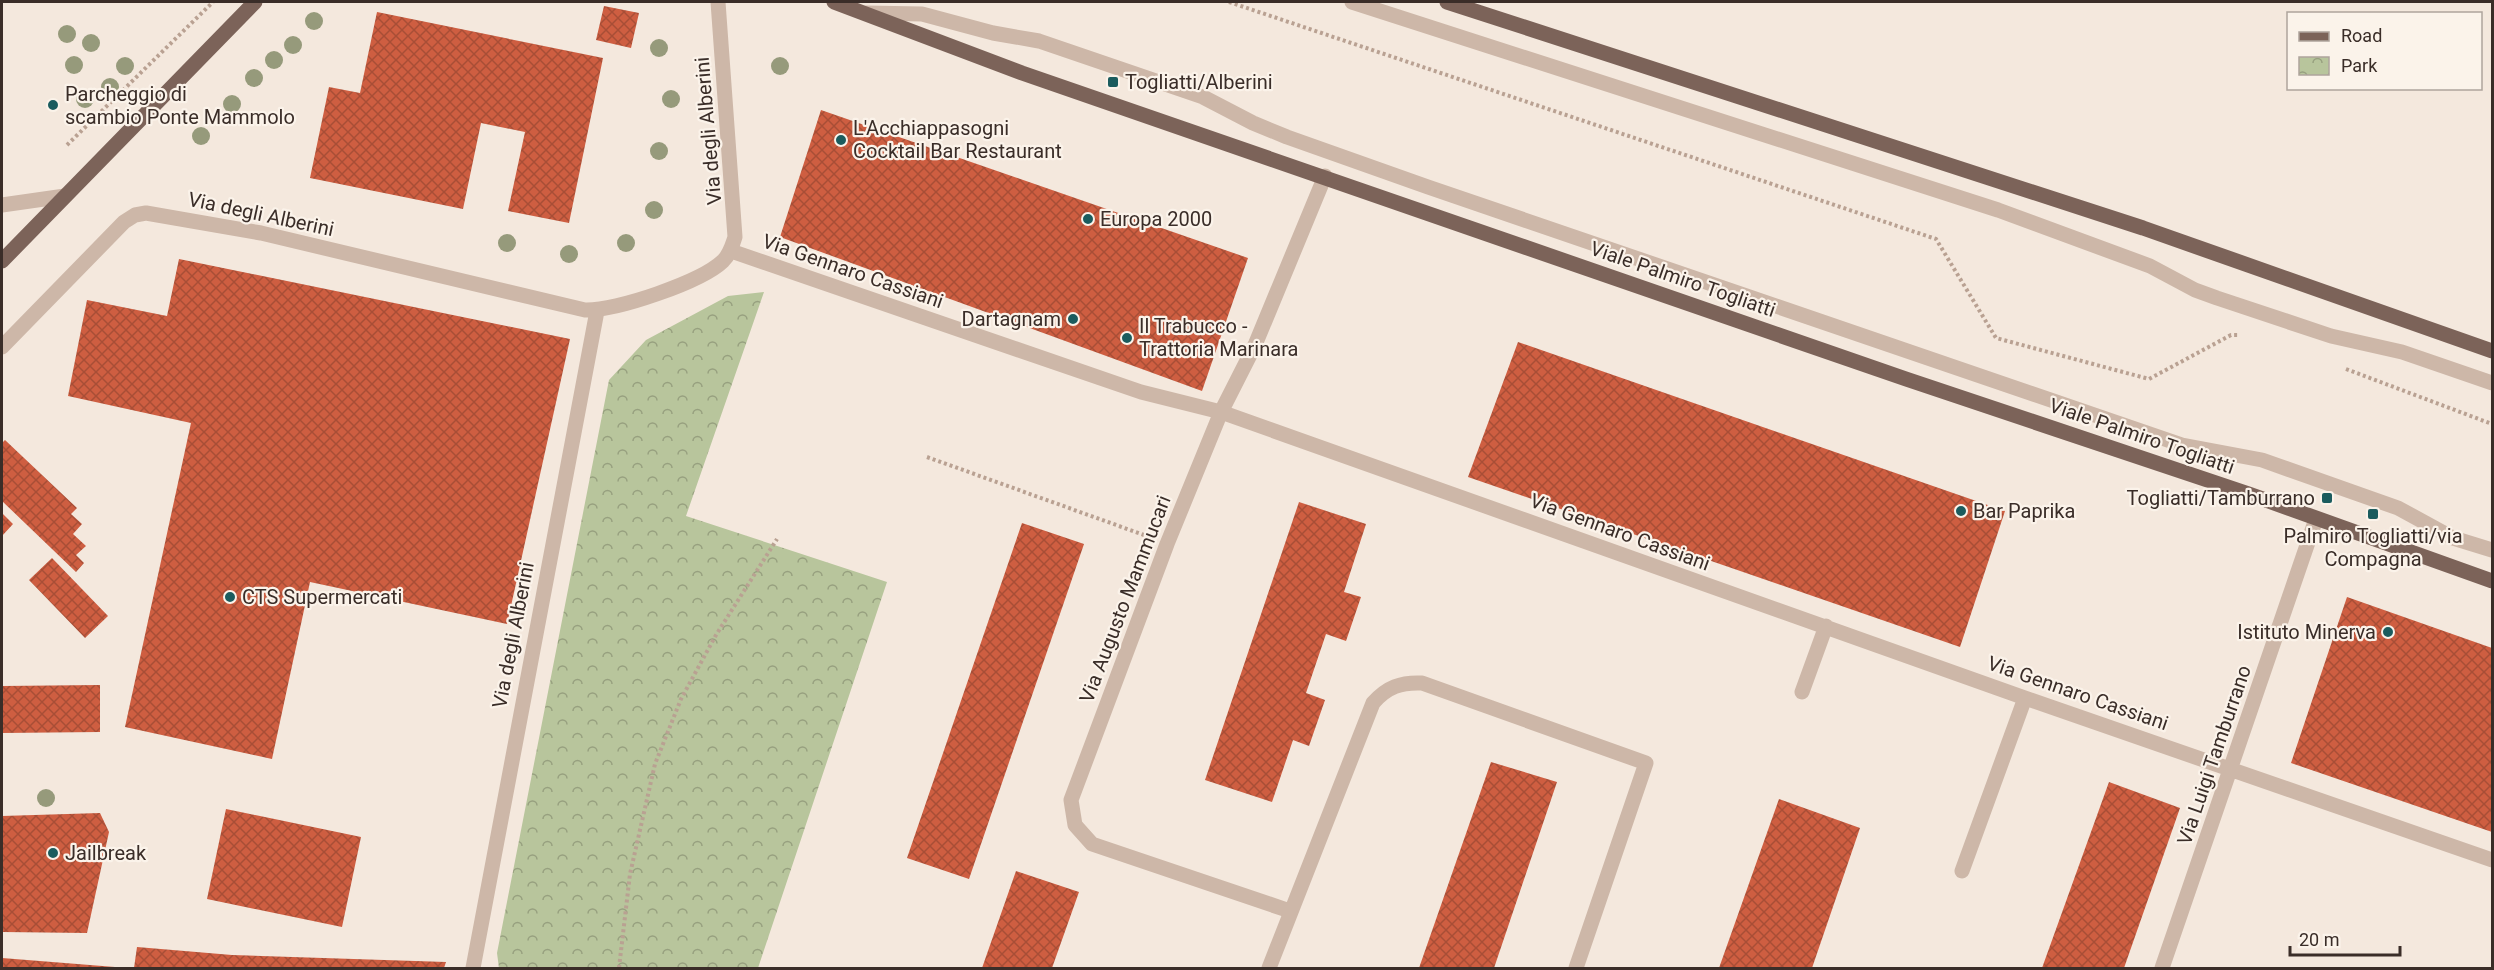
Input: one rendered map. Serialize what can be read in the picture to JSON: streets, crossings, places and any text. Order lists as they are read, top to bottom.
{
  "streets": {
    "main road": ["Viale Palmiro Togliatti"],
    "street": [
      "Via degli Alberini",
      "Via Gennaro Cassiani",
      "Via Augusto Mammucari",
      "Via Luigi Tamburrano"
    ]
  },
  "crossings": [
    ["Via degli Alberini", "Via Gennaro Cassiani"],
    ["Via Gennaro Cassiani", "Via Augusto Mammucari"],
    ["Via Gennaro Cassiani", "Via Luigi Tamburrano"],
    ["Viale Palmiro Togliatti", "Via Augusto Mammucari"],
    ["Viale Palmiro Togliatti", "Via Luigi Tamburrano"]
  ],
  "places": {
    "transit": ["Togliatti/Alberini", "Togliatti/Tamburrano", "Palmiro Togliatti/via Compagna"],
    "other": [
      "Parcheggio di scambio Ponte Mammolo",
      "L'Acchiappasogni Cocktail Bar Restaurant",
      "Europa 2000",
      "Dartagnam",
      "Il Trabucco - Trattoria Marinara",
      "Bar Paprika",
      "CTS Supermercati",
      "Istituto Minerva",
      "Jailbreak"
    ]
  },
  "legend": ["Road", "Park"],
  "scale_bar": "20 m"
}
